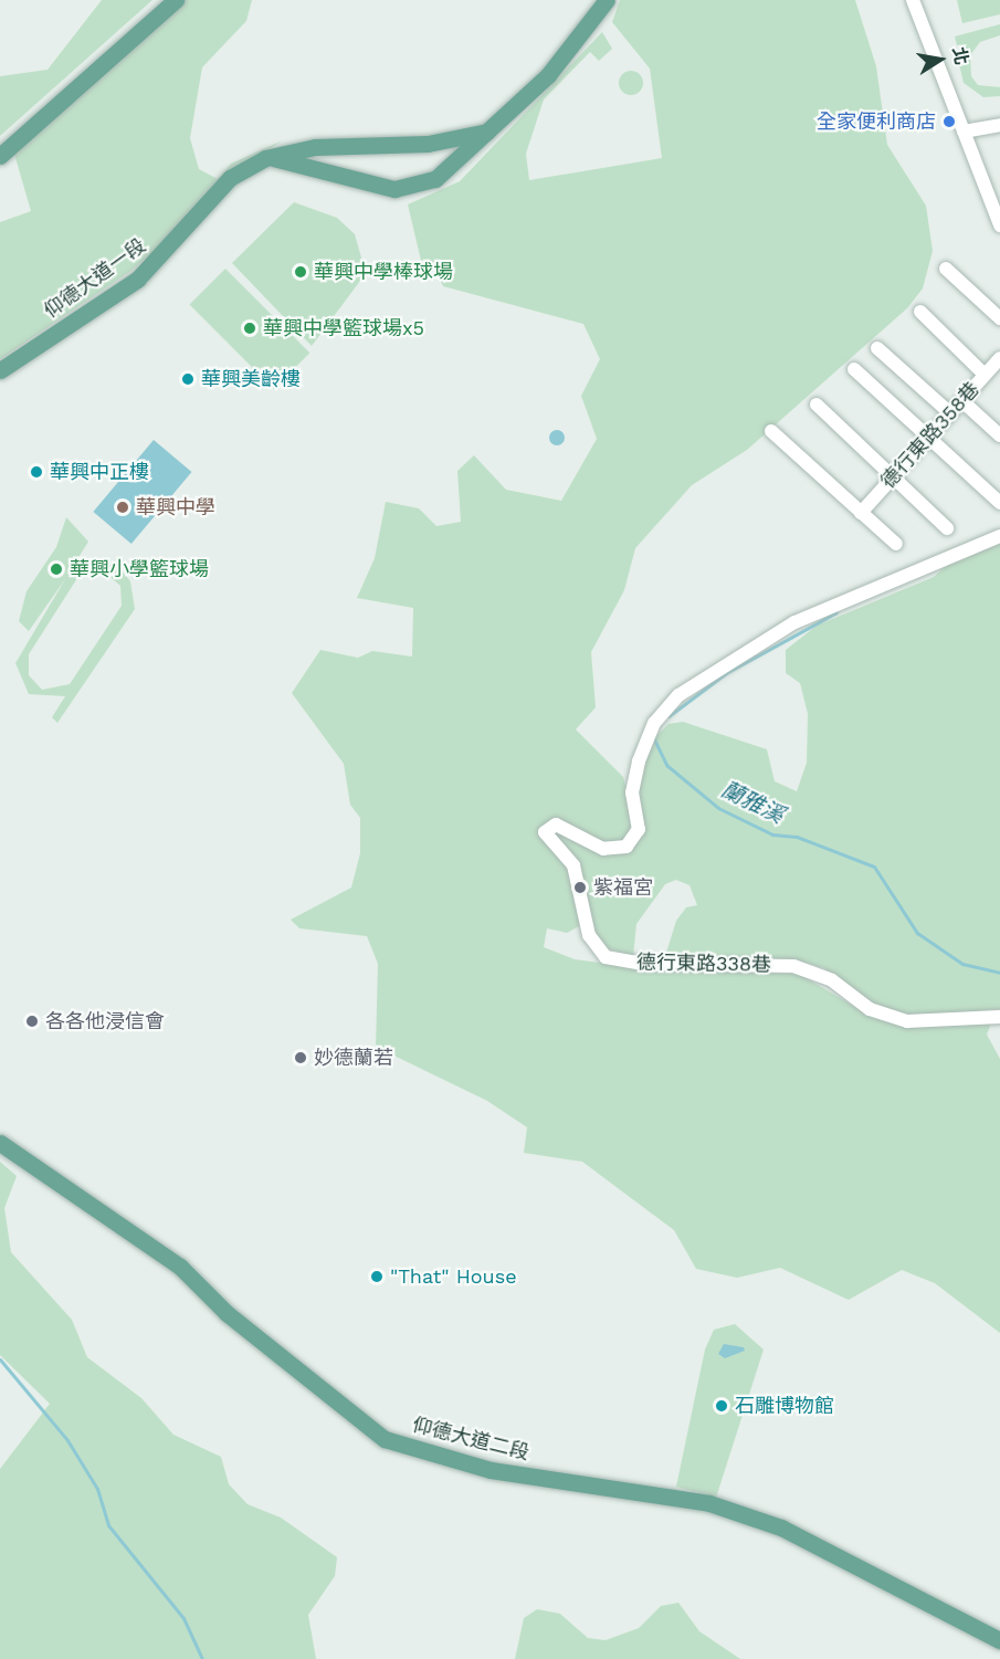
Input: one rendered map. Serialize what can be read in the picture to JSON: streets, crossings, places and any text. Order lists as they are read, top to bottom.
{
  "streets": {
    "main road": ["仰德大道一段", "仰德大道二段"],
    "street": ["德行東路358巷", "德行東路338巷"]
  },
  "water": ["蘭雅溪"],
  "places": [
    "全家便利商店",
    "華興中學棒球場",
    "華興中學籃球場x5",
    "華興美齡樓",
    "華興中正樓",
    "華興中學",
    "華興小學籃球場",
    "紫福宮",
    "各各他浸信會",
    "妙德蘭若",
    "\"That\" House",
    "石雕博物館"
  ],
  "north": "right"
}
